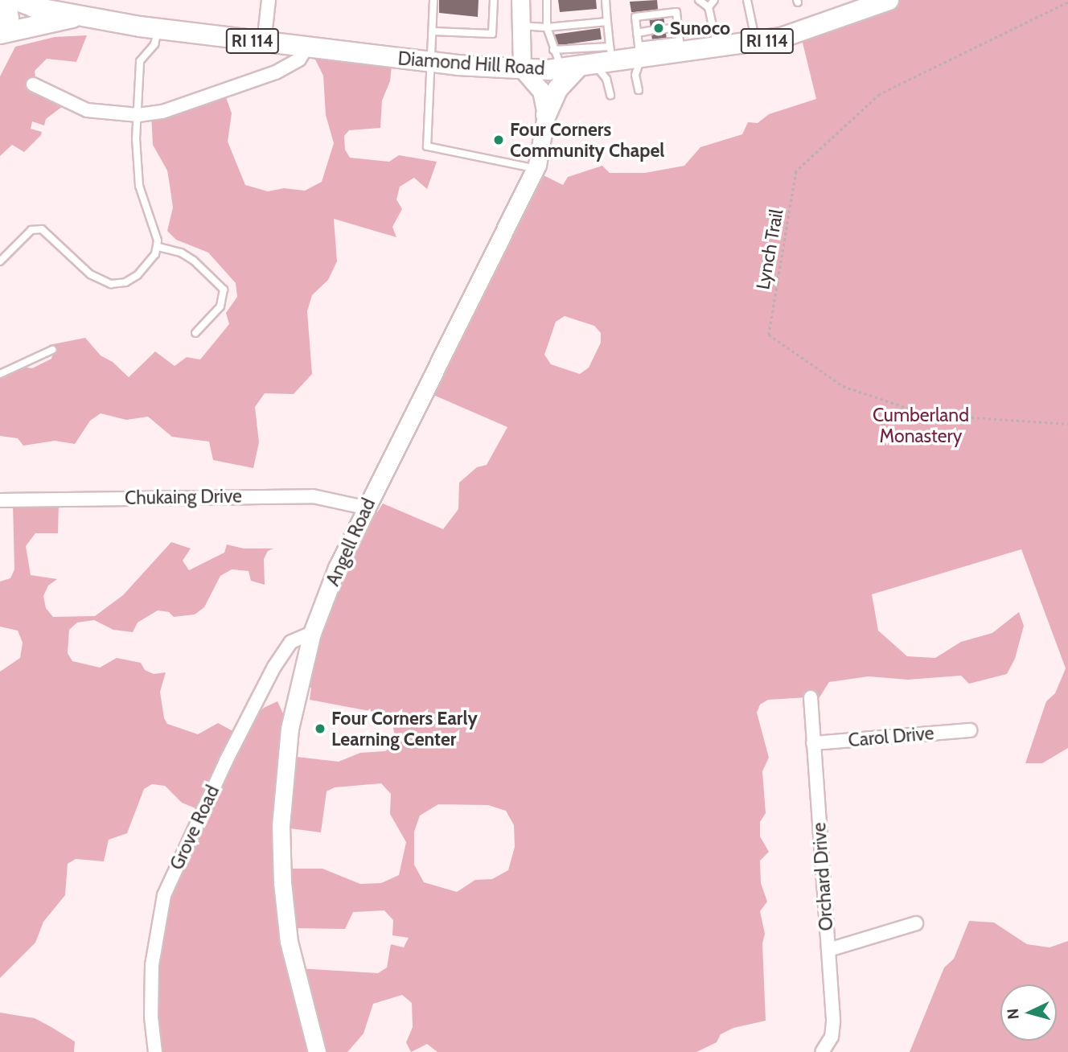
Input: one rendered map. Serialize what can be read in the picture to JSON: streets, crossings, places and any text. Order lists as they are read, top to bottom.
{
  "streets": {
    "main road": ["RI 114", "Diamond Hill Road", "Angell Road"],
    "street": [
      "Chukaing Drive",
      "Carol Drive",
      "Grove Road",
      "Orchard Drive"
    ],
    "path": ["Lynch Trail"]
  },
  "crossings": [
    ["Diamond Hill Road", "Angell Road"],
    ["Chukaing Drive", "Angell Road"],
    ["Angell Road", "Grove Road"],
    ["Carol Drive", "Orchard Drive"]
  ],
  "parks": ["Cumberland Monastery"],
  "places": ["Sunoco", "Four Corners Community Chapel", "Four Corners Early Learning Center"],
  "north": "left"
}
